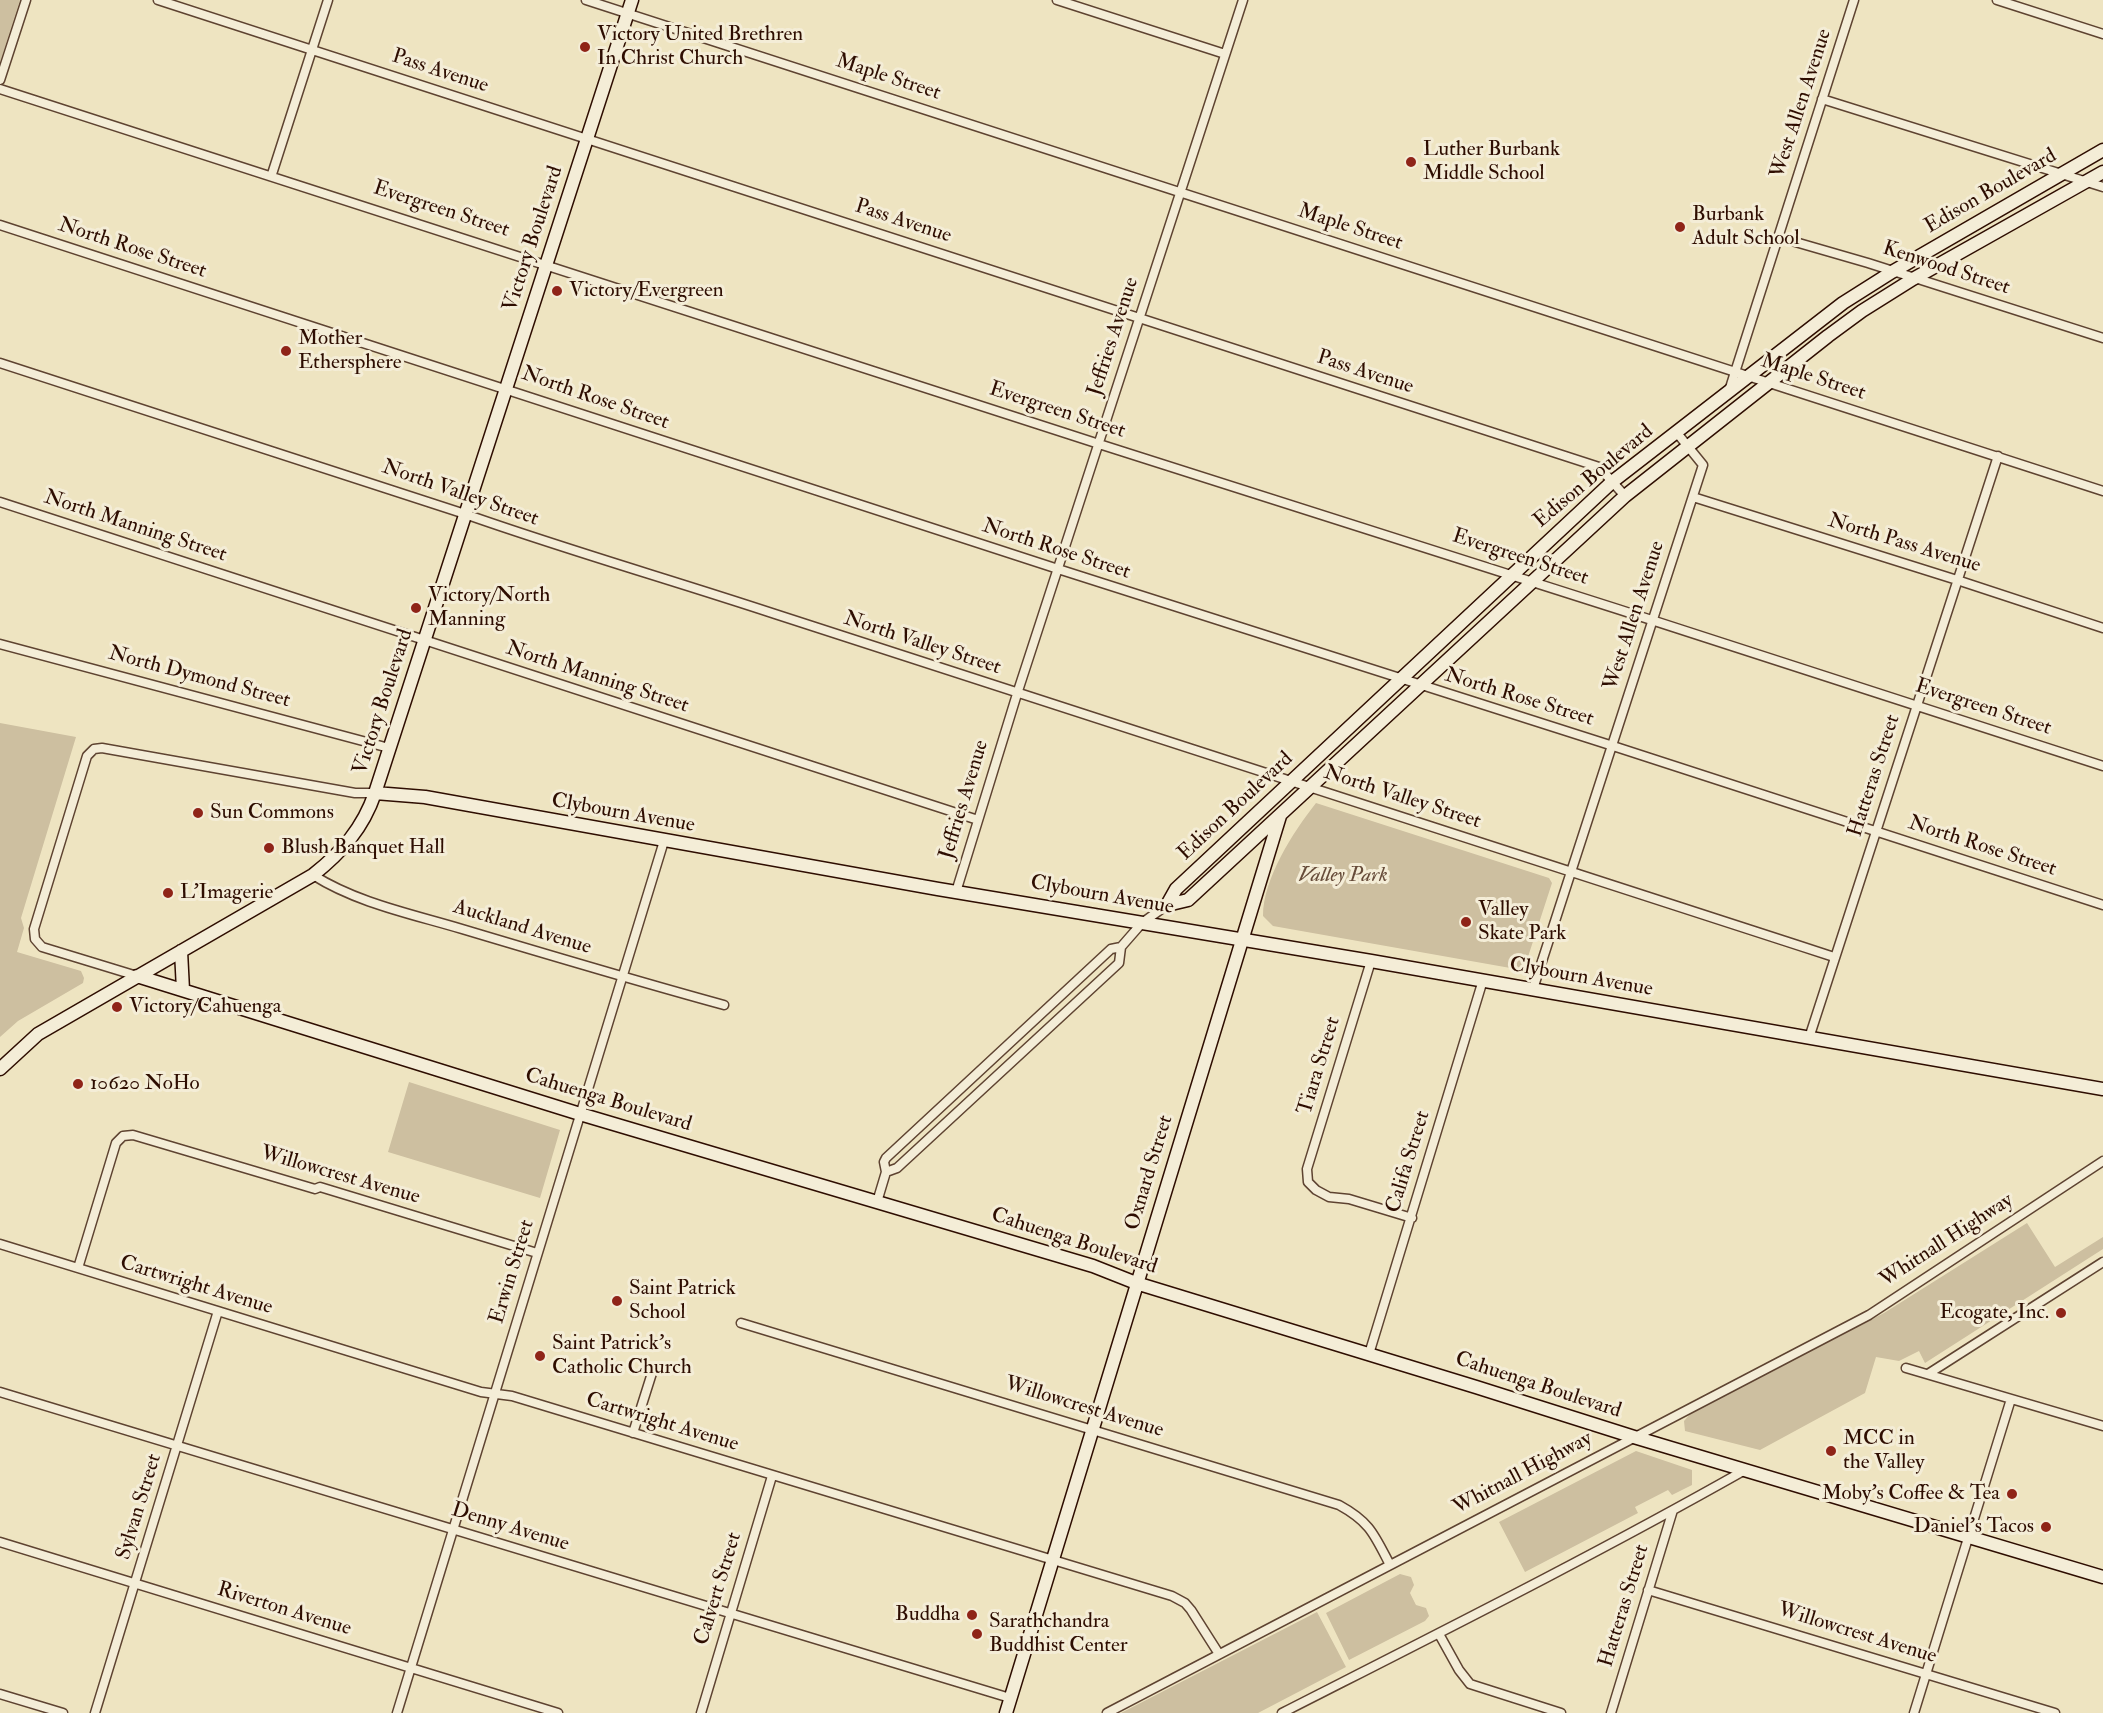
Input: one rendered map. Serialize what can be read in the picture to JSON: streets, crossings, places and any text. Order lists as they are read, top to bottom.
{
  "streets": {
    "main road": [
      "Edison Boulevard",
      "Victory Boulevard",
      "Clybourn Avenue",
      "Cahuenga Boulevard",
      "Oxnard Street"
    ],
    "street": [
      "Pass Avenue",
      "Maple Street",
      "West Allen Avenue",
      "Evergreen Street",
      "North Rose Street",
      "Kenwood Street",
      "Jeffries Avenue",
      "North Valley Street",
      "North Manning Street",
      "North Pass Avenue",
      "North Dymond Street",
      "Hatteras Street",
      "Auckland Avenue",
      "Tiara Street",
      "Califa Street",
      "Willowcrest Avenue",
      "Whitnall Highway",
      "Erwin Street",
      "Cartwright Avenue",
      "Sylvan Street",
      "Denny Avenue",
      "Calvert Street",
      "Riverton Avenue"
    ]
  },
  "crossings": [
    ["Pass Avenue", "Edison Boulevard"],
    ["Pass Avenue", "Victory Boulevard"],
    ["Pass Avenue", "Jeffries Avenue"],
    ["Maple Street", "West Allen Avenue"],
    ["Maple Street", "Edison Boulevard"],
    ["Maple Street", "Victory Boulevard"],
    ["Maple Street", "Jeffries Avenue"],
    ["Maple Street", "Hatteras Street"],
    ["West Allen Avenue", "Edison Boulevard"],
    ["West Allen Avenue", "Evergreen Street"],
    ["West Allen Avenue", "North Rose Street"],
    ["West Allen Avenue", "Kenwood Street"],
    ["West Allen Avenue", "North Valley Street"],
    ["West Allen Avenue", "North Pass Avenue"],
    ["West Allen Avenue", "Clybourn Avenue"],
    ["Edison Boulevard", "Evergreen Street"],
    ["Edison Boulevard", "North Rose Street"],
    ["Edison Boulevard", "Kenwood Street"],
    ["Edison Boulevard", "North Valley Street"],
    ["Edison Boulevard", "Clybourn Avenue"],
    ["Edison Boulevard", "Cahuenga Boulevard"],
    ["Edison Boulevard", "Oxnard Street"],
    ["Evergreen Street", "Victory Boulevard"],
    ["Evergreen Street", "Jeffries Avenue"],
    ["Evergreen Street", "Hatteras Street"],
    ["Victory Boulevard", "North Rose Street"],
    ["Victory Boulevard", "North Valley Street"],
    ["Victory Boulevard", "North Manning Street"],
    ["Victory Boulevard", "North Dymond Street"],
    ["Victory Boulevard", "Clybourn Avenue"],
    ["Victory Boulevard", "Auckland Avenue"],
    ["Victory Boulevard", "Cahuenga Boulevard"],
    ["North Rose Street", "Jeffries Avenue"],
    ["North Rose Street", "Hatteras Street"],
    ["Jeffries Avenue", "North Valley Street"],
    ["Jeffries Avenue", "North Manning Street"],
    ["Jeffries Avenue", "Clybourn Avenue"],
    ["North Valley Street", "Hatteras Street"],
    ["North Valley Street", "Oxnard Street"],
    ["North Pass Avenue", "Hatteras Street"],
    ["Hatteras Street", "Clybourn Avenue"],
    ["Hatteras Street", "Willowcrest Avenue"],
    ["Clybourn Avenue", "Tiara Street"],
    ["Clybourn Avenue", "Cahuenga Boulevard"],
    ["Clybourn Avenue", "Califa Street"],
    ["Clybourn Avenue", "Oxnard Street"],
    ["Clybourn Avenue", "Erwin Street"],
    ["Auckland Avenue", "Erwin Street"],
    ["Tiara Street", "Califa Street"],
    ["Cahuenga Boulevard", "Califa Street"],
    ["Cahuenga Boulevard", "Oxnard Street"],
    ["Cahuenga Boulevard", "Whitnall Highway"],
    ["Cahuenga Boulevard", "Erwin Street"],
    ["Oxnard Street", "Willowcrest Avenue"],
    ["Oxnard Street", "Cartwright Avenue"],
    ["Oxnard Street", "Denny Avenue"],
    ["Willowcrest Avenue", "Whitnall Highway"],
    ["Willowcrest Avenue", "Erwin Street"],
    ["Willowcrest Avenue", "Cartwright Avenue"],
    ["Whitnall Highway", "Cartwright Avenue"],
    ["Erwin Street", "Cartwright Avenue"],
    ["Erwin Street", "Denny Avenue"],
    ["Erwin Street", "Riverton Avenue"],
    ["Cartwright Avenue", "Sylvan Street"],
    ["Cartwright Avenue", "Calvert Street"],
    ["Sylvan Street", "Denny Avenue"],
    ["Sylvan Street", "Riverton Avenue"],
    ["Denny Avenue", "Calvert Street"]
  ],
  "parks": ["Valley Park"],
  "places": [
    "Victory United Brethren In Christ Church",
    "Luther Burbank Middle School",
    "Burbank Adult School",
    "Victory/Evergreen",
    "Mother Ethersphere",
    "Victory/North Manning",
    "Sun Commons",
    "Blush Banquet Hall",
    "L'Imagerie",
    "Valley Skate Park",
    "Victory/Cahuenga",
    "10620 NoHo",
    "Saint Patrick School",
    "Ecogate, Inc.",
    "Saint Patrick's Catholic Church",
    "MCC in the Valley",
    "Moby's Coffee & Tea",
    "Daniel's Tacos",
    "Buddha",
    "Sarathchandra Buddhist Center"
  ]
}
